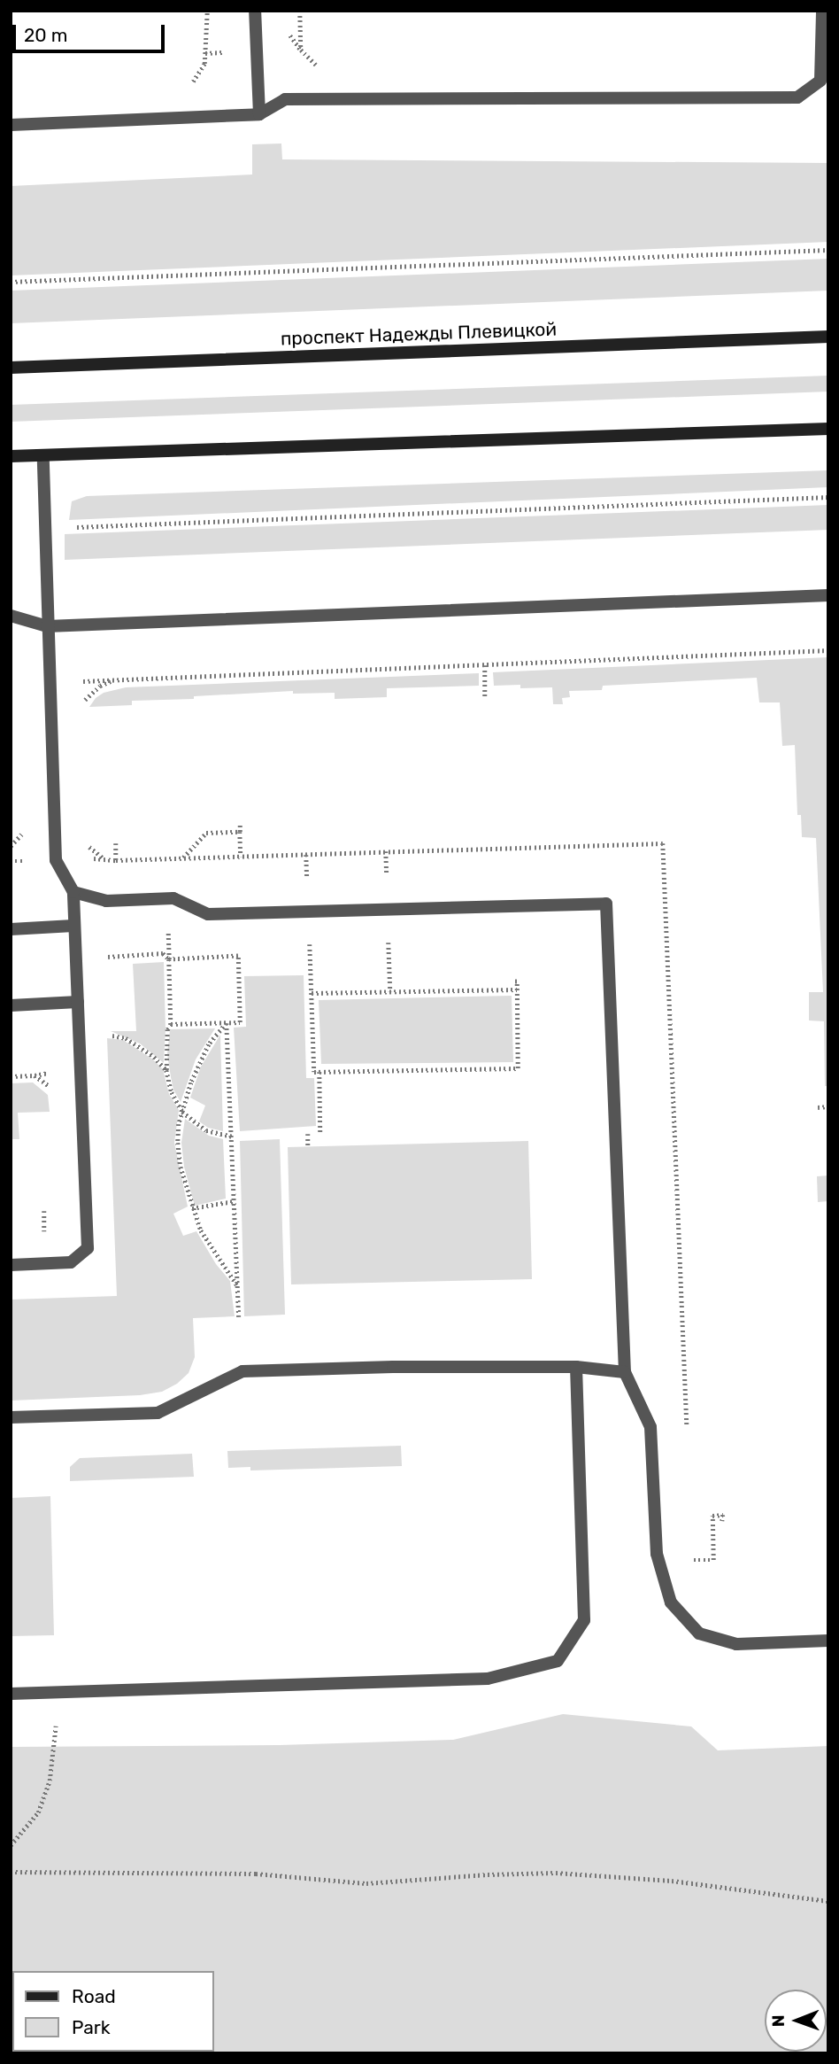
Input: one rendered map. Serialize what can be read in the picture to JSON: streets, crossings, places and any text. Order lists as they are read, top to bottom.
{
  "streets": {
    "main road": ["проспект Надежды Плевицкой"]
  },
  "legend": ["Road", "Park"],
  "scale_bar": "20 m",
  "north": "left"
}
